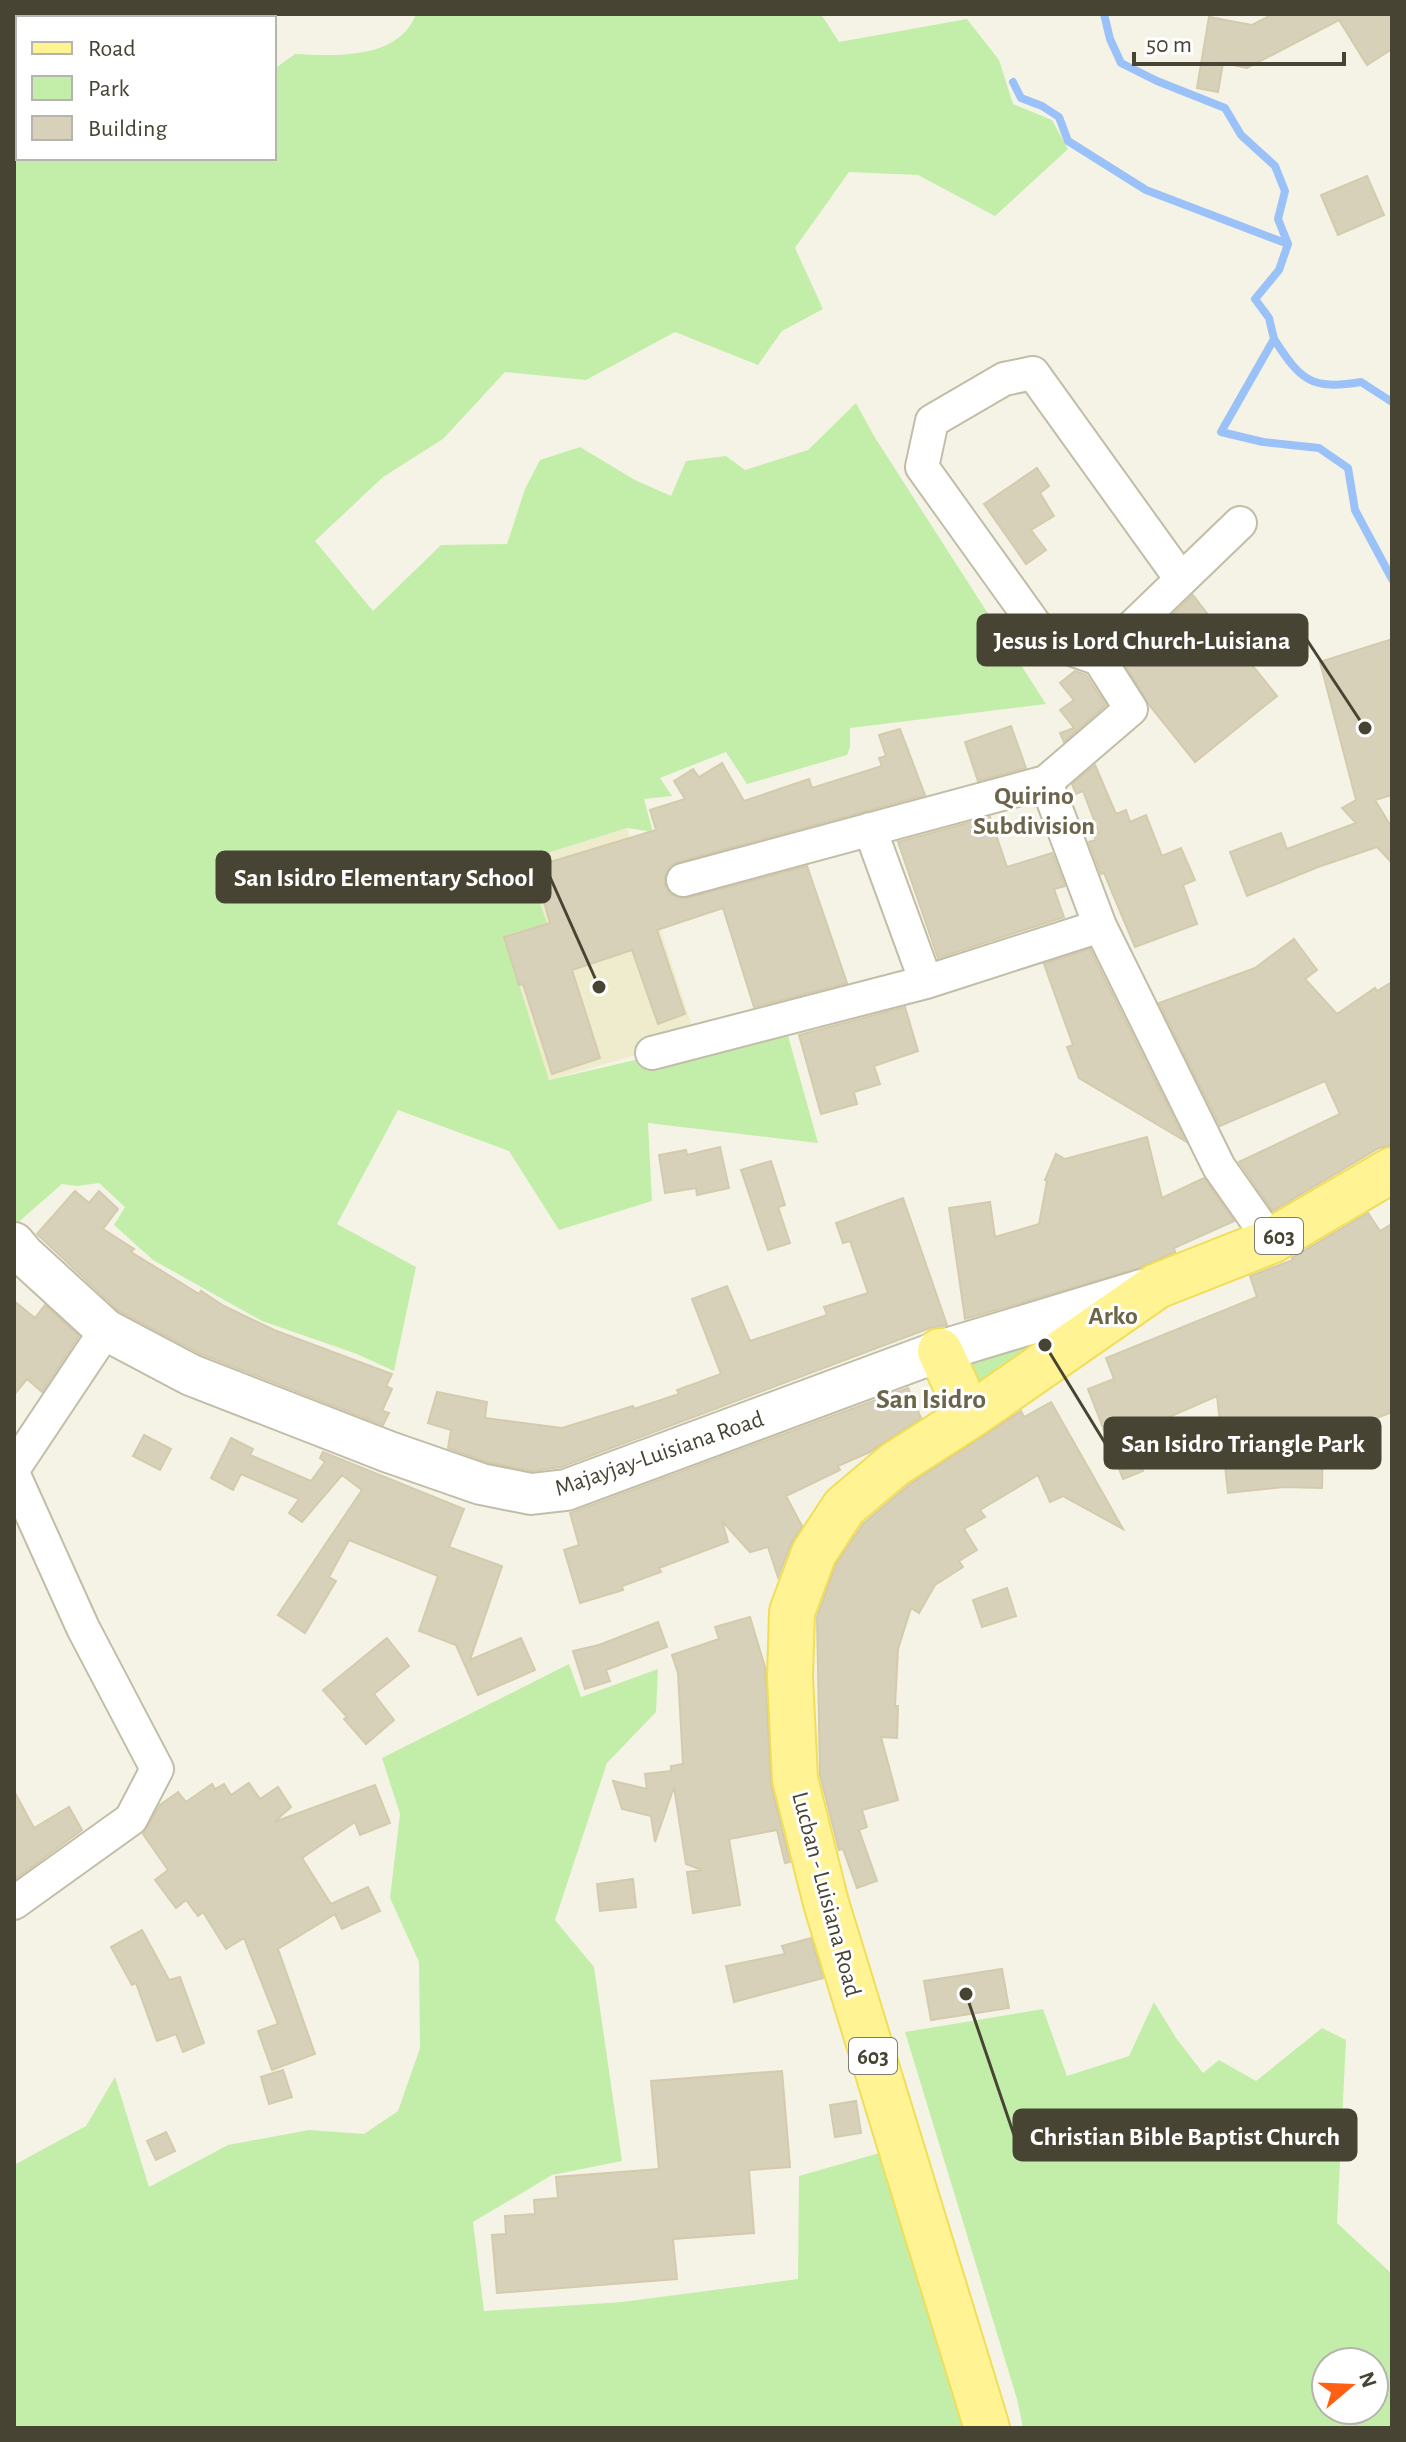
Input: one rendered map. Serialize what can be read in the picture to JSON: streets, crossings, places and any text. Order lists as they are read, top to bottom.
{
  "streets": {
    "main road": ["603", "Lucban - Luisiana Road"],
    "street": ["Majayjay-Luisiana Road"]
  },
  "crossings": [
    ["603", "Majayjay-Luisiana Road"],
    ["603", "Lucban - Luisiana Road"]
  ],
  "districts": ["Quirino Subdivision", "Arko", "San Isidro"],
  "places": [
    "Jesus is Lord Church-Luisiana",
    "San Isidro Elementary School",
    "San Isidro Triangle Park",
    "Christian Bible Baptist Church"
  ],
  "legend": ["Road", "Park", "Building"],
  "scale_bar": "50 m",
  "north": "right"
}
